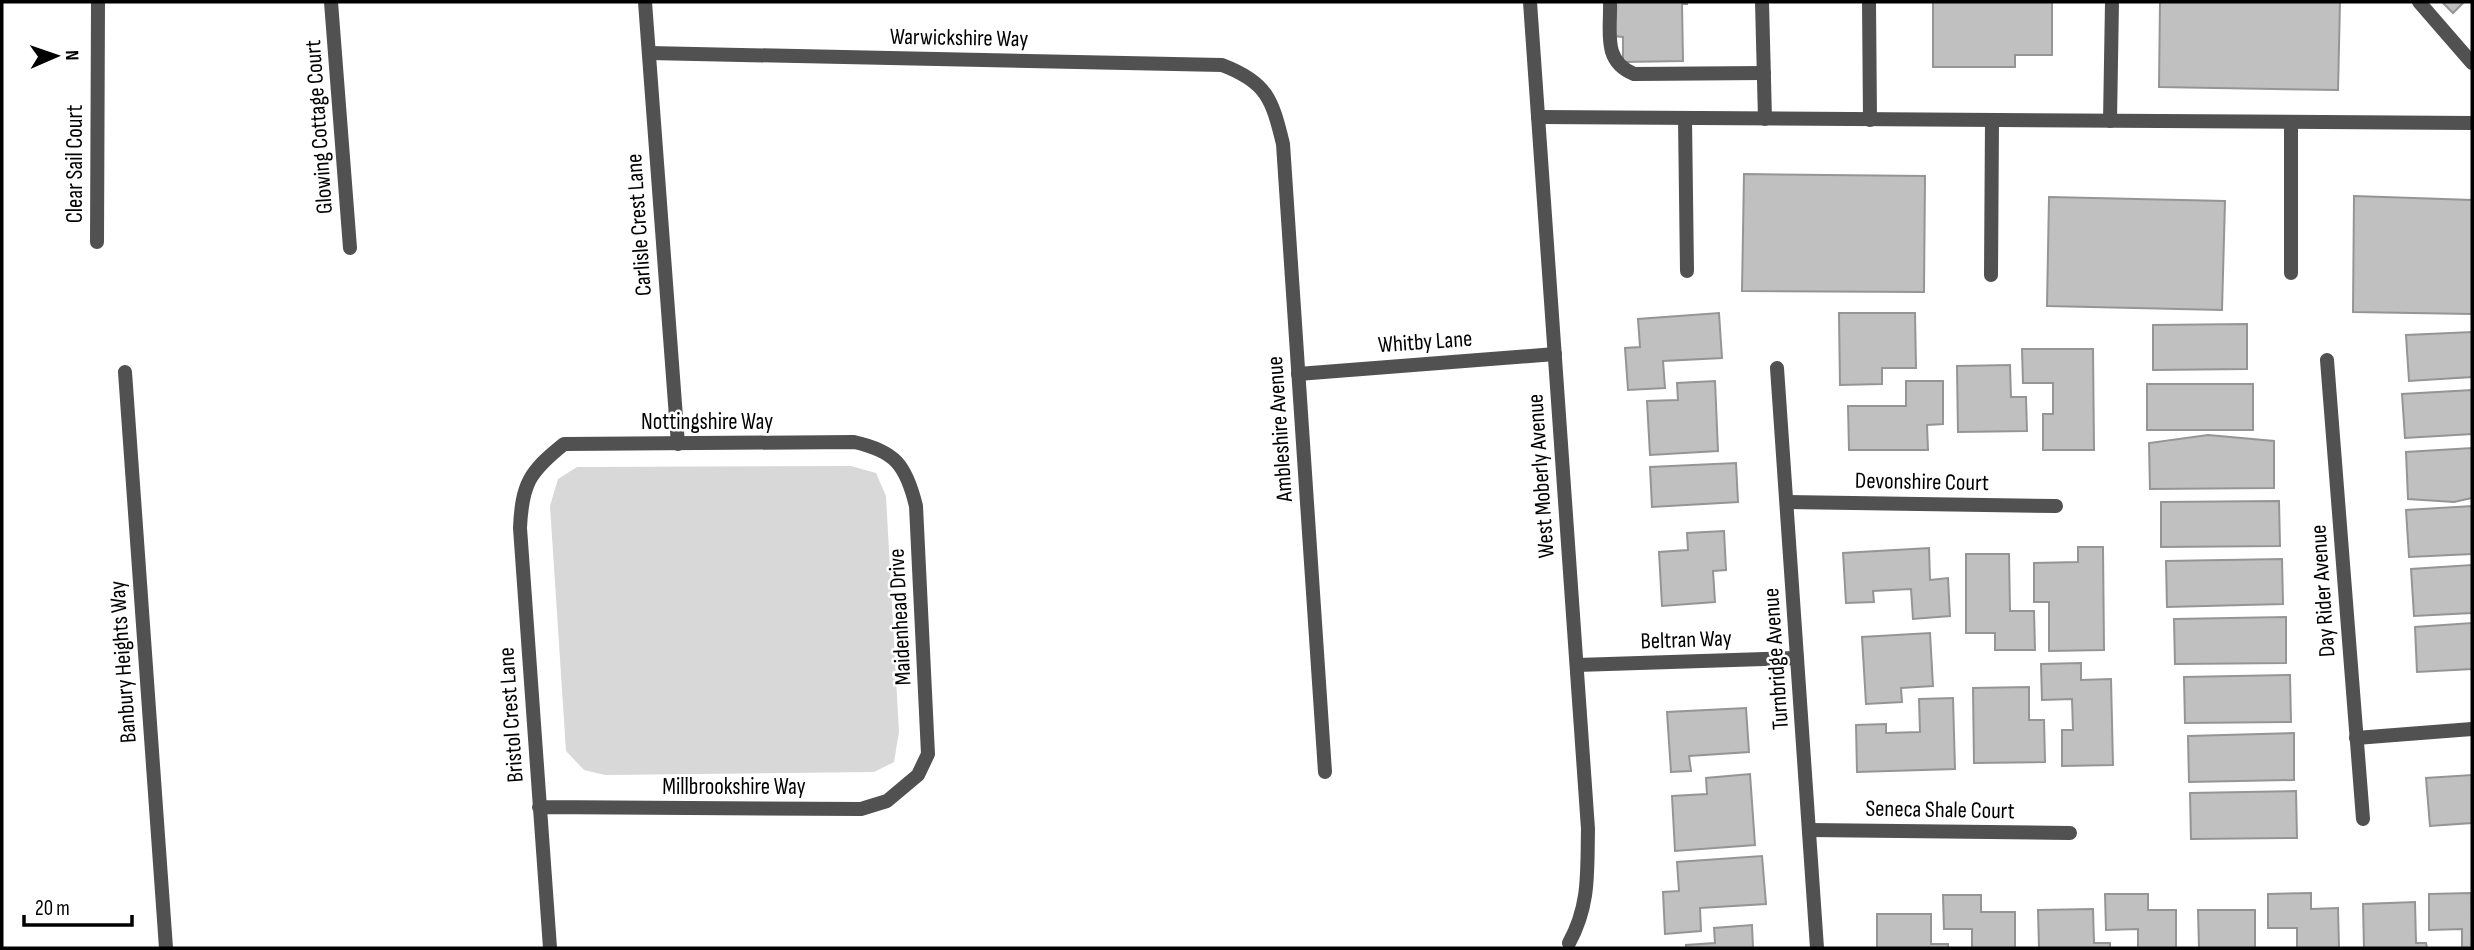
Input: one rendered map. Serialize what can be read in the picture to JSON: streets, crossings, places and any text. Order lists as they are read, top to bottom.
{
  "streets": {
    "street": [
      "Warwickshire Way",
      "Glowing Cottage Court",
      "Clear Sail Court",
      "Carlisle Crest Lane",
      "Whitby Lane",
      "Nottingshire Way",
      "Ambleshire Avenue",
      "West Moberly Avenue",
      "Devonshire Court",
      "Day Rider Avenue",
      "Maidenhead Drive",
      "Beltran Way",
      "Turnbridge Avenue",
      "Banbury Heights Way",
      "Bristol Crest Lane",
      "Millbrookshire Way",
      "Seneca Shale Court"
    ]
  },
  "crossings": [
    ["Warwickshire Way", "Carlisle Crest Lane"],
    ["Warwickshire Way", "Ambleshire Avenue"],
    ["Carlisle Crest Lane", "Nottingshire Way"],
    ["Whitby Lane", "Ambleshire Avenue"],
    ["Whitby Lane", "West Moberly Avenue"],
    ["Nottingshire Way", "Maidenhead Drive"],
    ["Nottingshire Way", "Bristol Crest Lane"],
    ["West Moberly Avenue", "Beltran Way"],
    ["Devonshire Court", "Turnbridge Avenue"],
    ["Maidenhead Drive", "Millbrookshire Way"],
    ["Beltran Way", "Turnbridge Avenue"],
    ["Turnbridge Avenue", "Seneca Shale Court"],
    ["Bristol Crest Lane", "Millbrookshire Way"]
  ],
  "scale_bar": "20 m",
  "north": "right"
}
